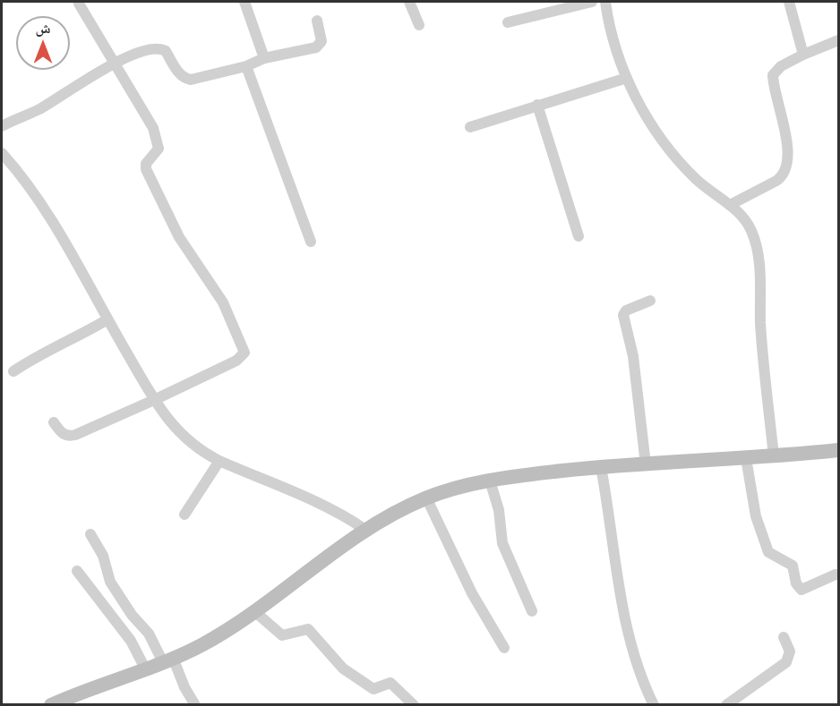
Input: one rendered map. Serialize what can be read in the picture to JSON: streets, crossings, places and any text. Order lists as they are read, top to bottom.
{
  "north": "top"
}
